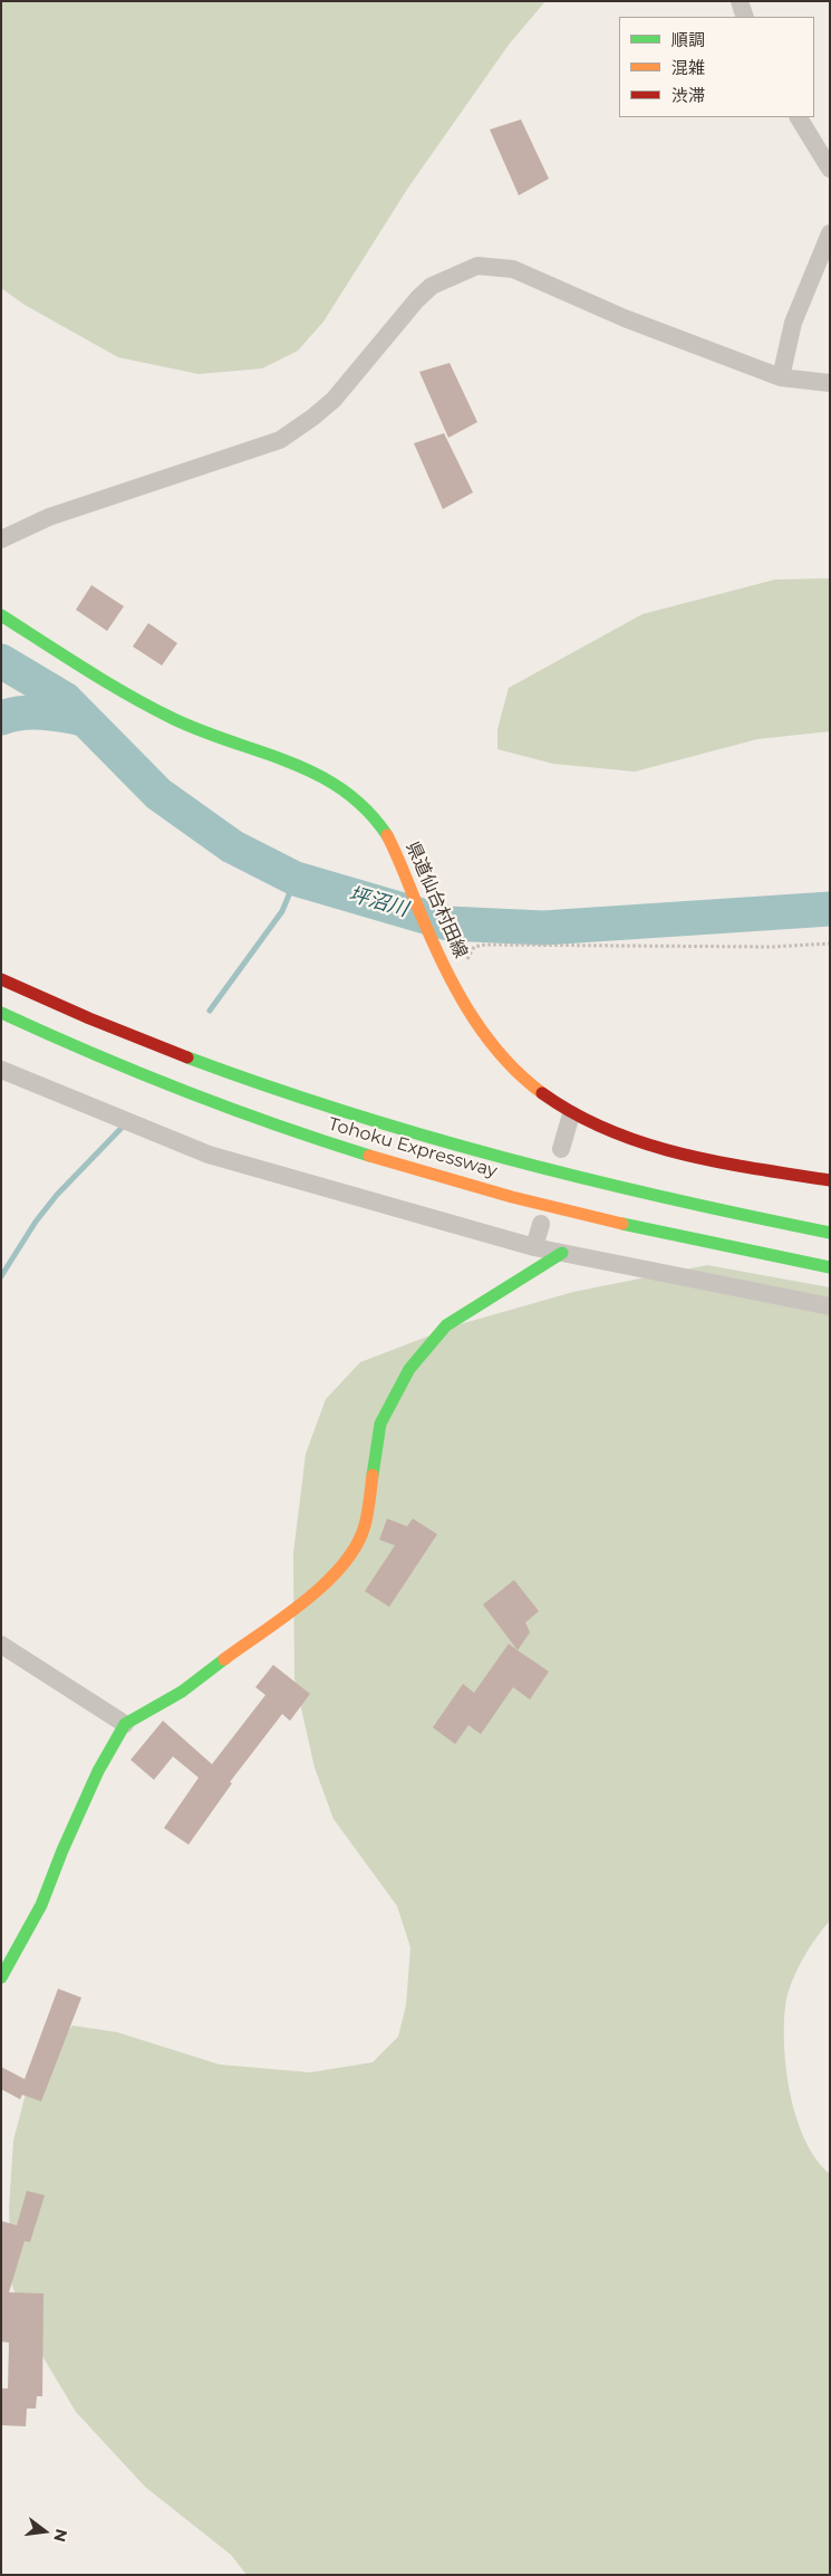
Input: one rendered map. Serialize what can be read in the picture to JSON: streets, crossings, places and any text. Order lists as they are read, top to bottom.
{
  "streets": {
    "main road": ["県道仙台村田線", "Tohoku Expressway"]
  },
  "water": ["坪沼川"],
  "legend": ["順調", "混雑", "渋滞"],
  "north": "right"
}
